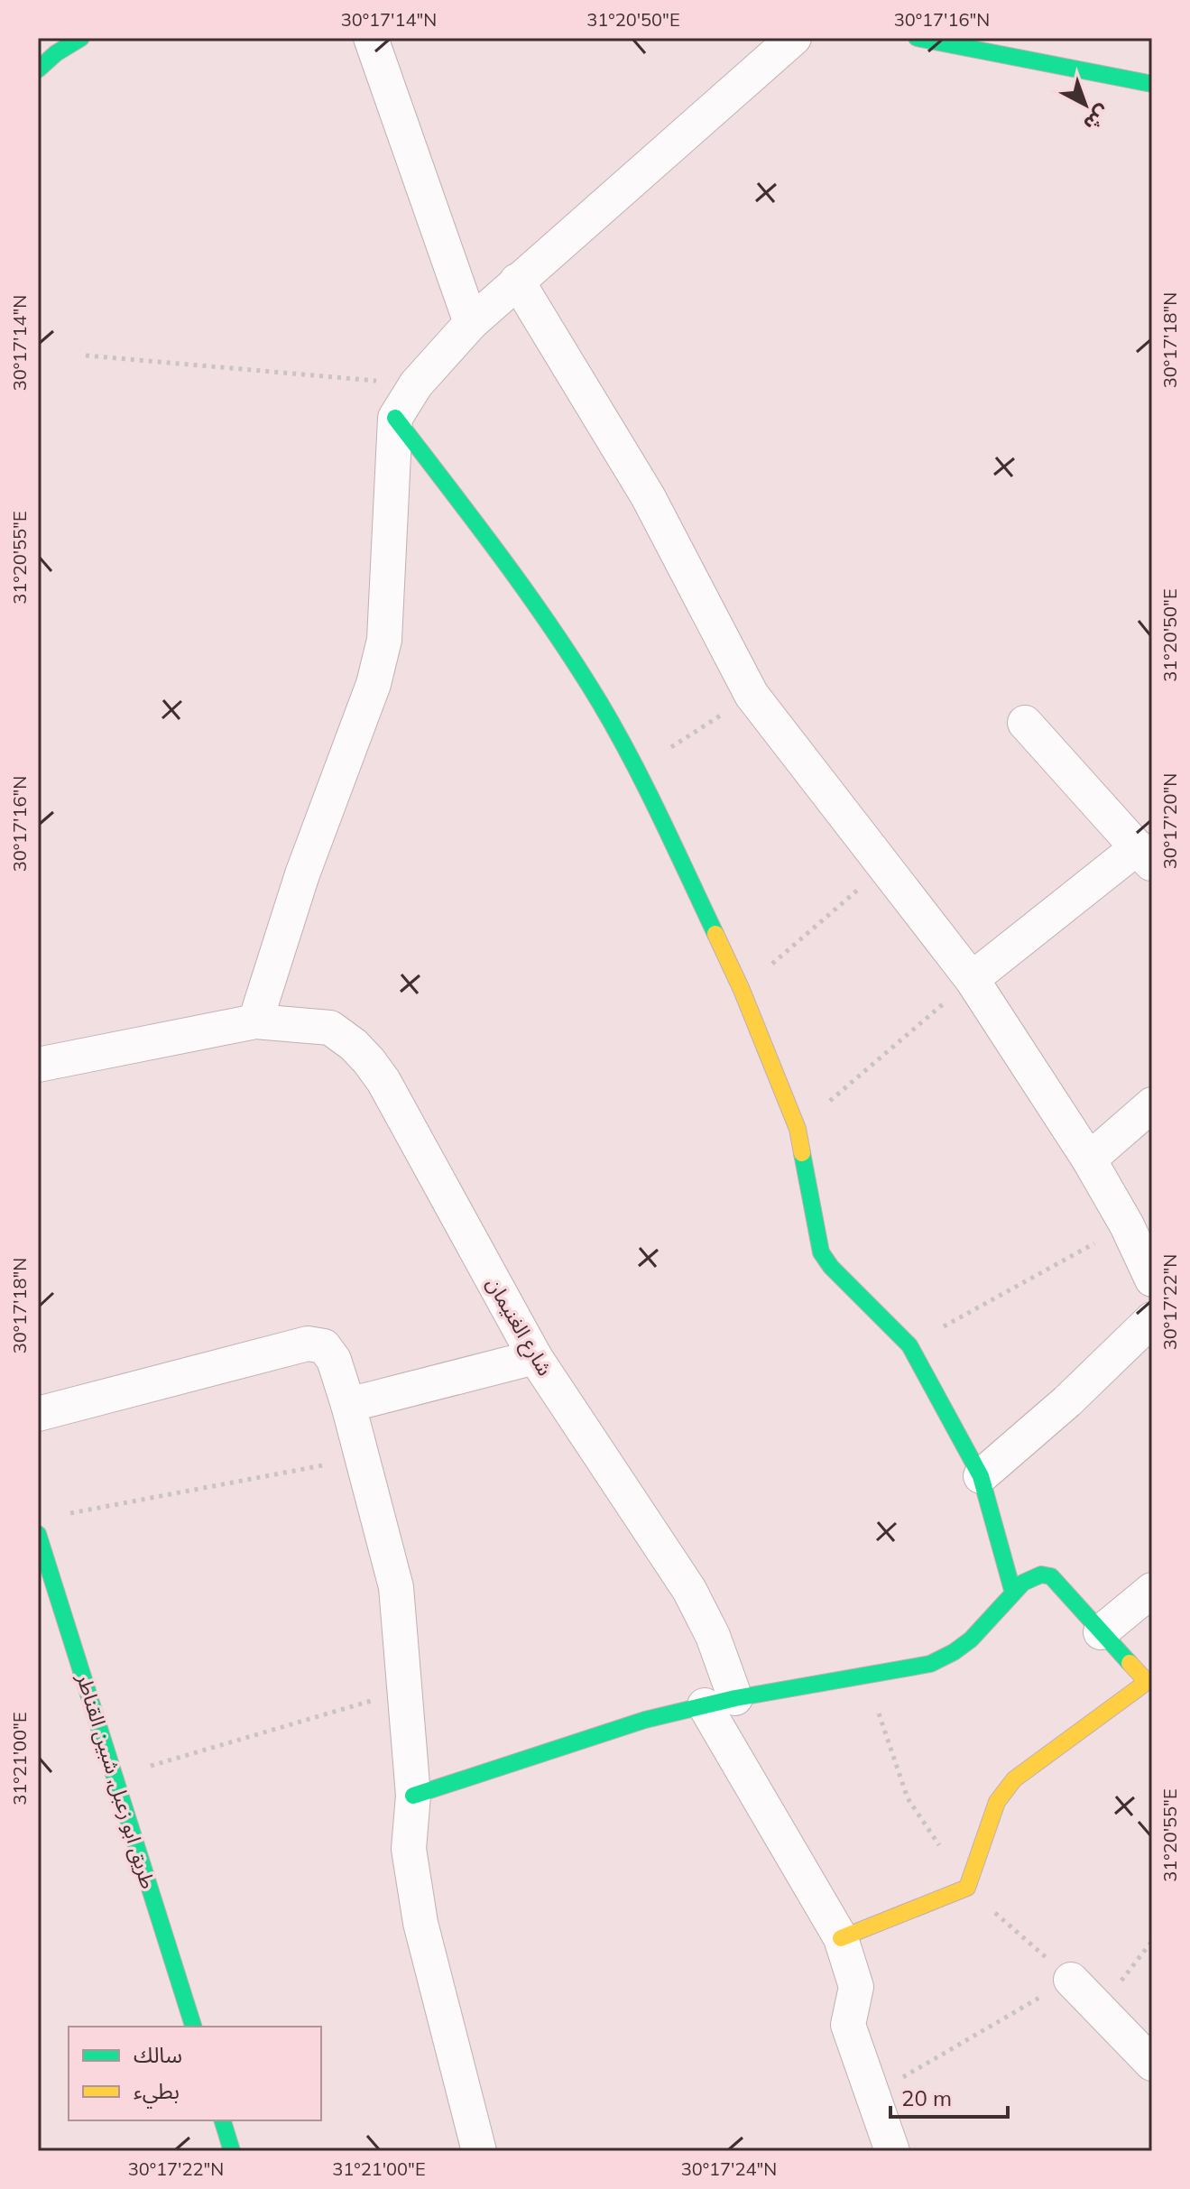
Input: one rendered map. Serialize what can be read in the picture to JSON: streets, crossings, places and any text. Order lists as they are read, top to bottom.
{
  "streets": {
    "street": ["شارع الغنيمان", "طريق ابو زعبل, شبين القناطر"]
  },
  "legend": ["سالك", "بطيء"],
  "scale_bar": "20 m",
  "north": "bottom right",
  "coordinates": [
    "30°17'14\"N",
    "31°20'50\"E",
    "30°17'16\"N",
    "30°17'18\"N",
    "31°20'55\"E",
    "30°17'20\"N",
    "30°17'22\"N",
    "31°21'00\"E",
    "30°17'24\"N"
  ]
}
